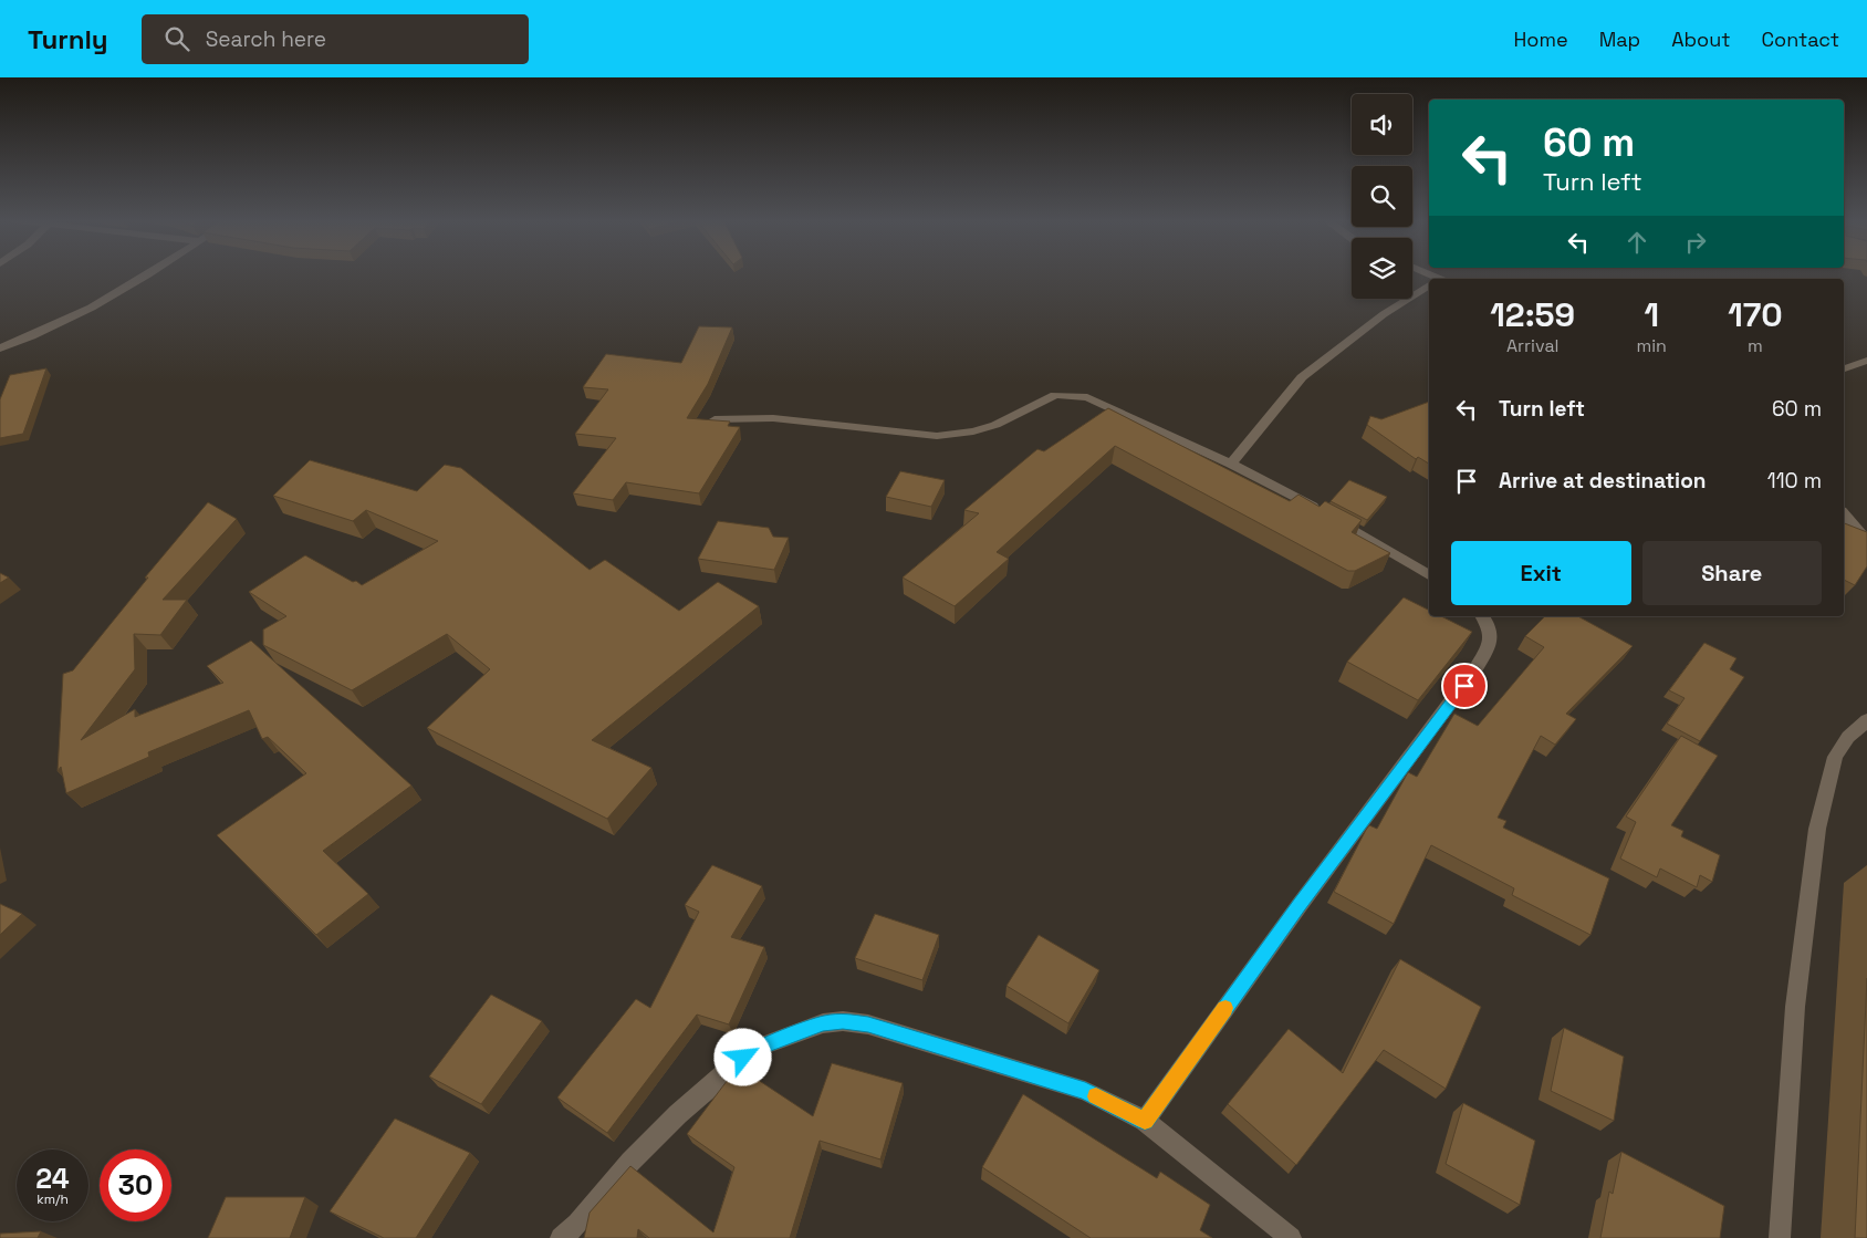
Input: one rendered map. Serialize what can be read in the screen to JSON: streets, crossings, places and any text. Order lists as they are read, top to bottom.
{
  "page": {
    "header": "Turnly",
    "search": "Search here",
    "nav": [
      "Home",
      "Map",
      "About",
      "Contact"
    ],
    "turn": ["60 m", "Turn left"],
    "eta": [
      "12:59",
      "Arrival",
      "1",
      "min",
      "170",
      "m"
    ],
    "list": [
      {
        "name": "Turn left",
        "value": "60 m"
      },
      {
        "name": "Arrive at destination",
        "value": "110 m"
      }
    ],
    "buttons": ["Exit", "Share"],
    "speed": "24 km/h",
    "limit": "30"
  }
}
